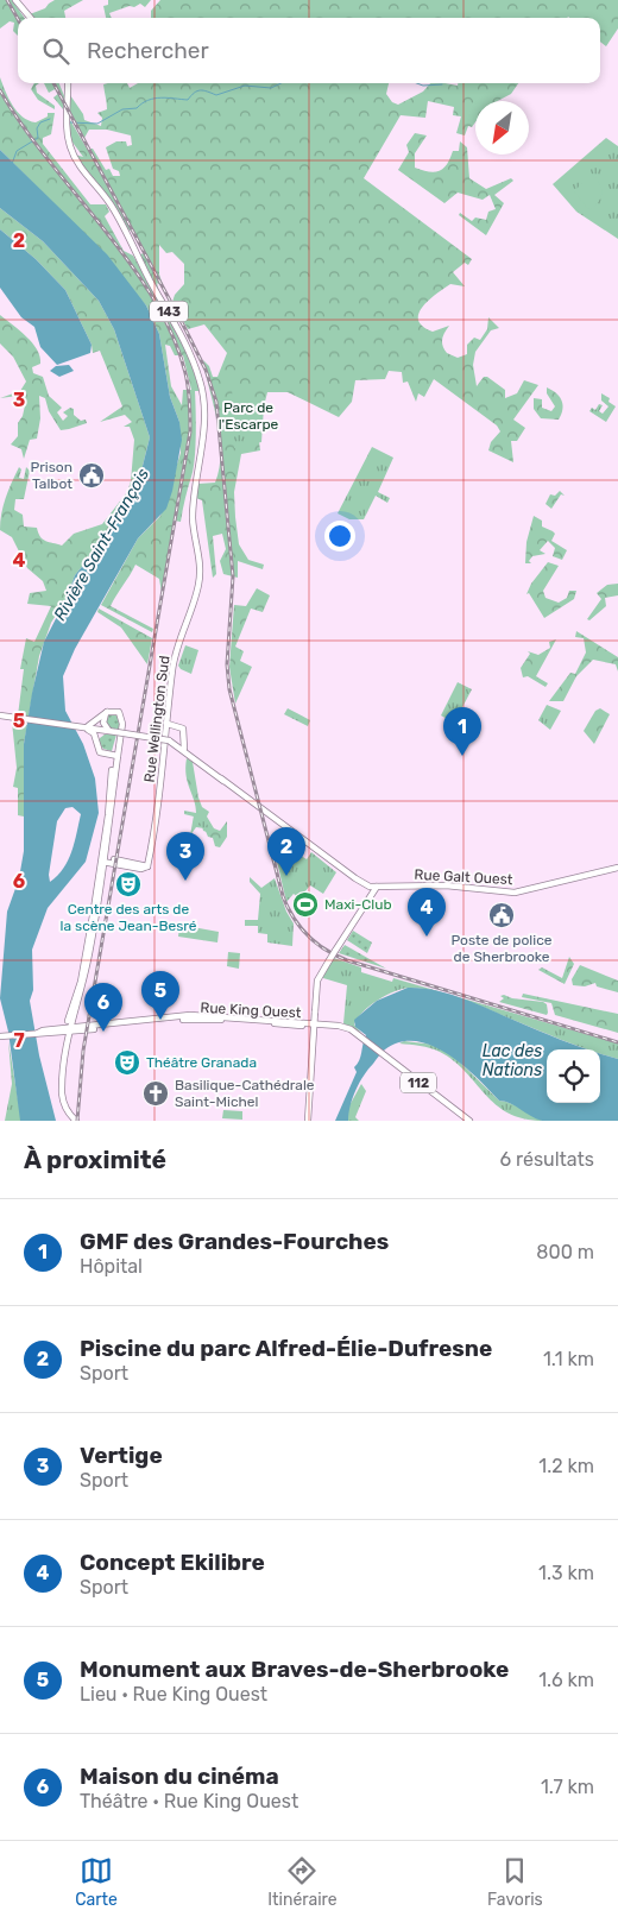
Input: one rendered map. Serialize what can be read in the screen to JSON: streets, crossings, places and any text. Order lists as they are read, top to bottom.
{
  "streets": {
    "main road": [
      "143",
      "Rue Wellington Sud",
      "Rue Galt Ouest",
      "Rue King Ouest",
      "112"
    ]
  },
  "crossings": [
    ["Rue Wellington Sud", "Rue Galt Ouest"]
  ],
  "water": ["Rivière Saint-François", "Lac des Nations"],
  "parks": ["Parc de l'Escarpe"],
  "places": {
    "public building": ["Prison Talbot", "Poste de police de Sherbrooke"],
    "theatre": ["Centre des arts de la scène Jean-Besré", "Théâtre Granada"],
    "sports": ["Maxi-Club"],
    "church": ["Basilique-Cathédrale Saint-Michel"]
  },
  "north": "bottom left",
  "page": {
    "search": "Rechercher",
    "pins": [
      "1",
      "2",
      "3",
      "4",
      "5",
      "6"
    ],
    "heading": ["À proximité", "6 résultats"],
    "list": [
      {
        "mark": "1",
        "name": "GMF des Grandes-Fourches",
        "note": "Hôpital",
        "value": "800 m"
      },
      {
        "mark": "2",
        "name": "Piscine du parc Alfred-Élie-Dufresne",
        "note": "Sport",
        "value": "1.1 km"
      },
      {
        "mark": "3",
        "name": "Vertige",
        "note": "Sport",
        "value": "1.2 km"
      },
      {
        "mark": "4",
        "name": "Concept Ekilibre",
        "note": "Sport",
        "value": "1.3 km"
      },
      {
        "mark": "5",
        "name": "Monument aux Braves-de-Sherbrooke",
        "note": "Lieu · Rue King Ouest",
        "value": "1.6 km"
      },
      {
        "mark": "6",
        "name": "Maison du cinéma",
        "note": "Théâtre · Rue King Ouest",
        "value": "1.7 km"
      }
    ],
    "nav": ["Carte", "Itinéraire", "Favoris"]
  },
  "grid": {
    "rows": [
      "2",
      "3",
      "4",
      "5",
      "6",
      "7"
    ]
  }
}
